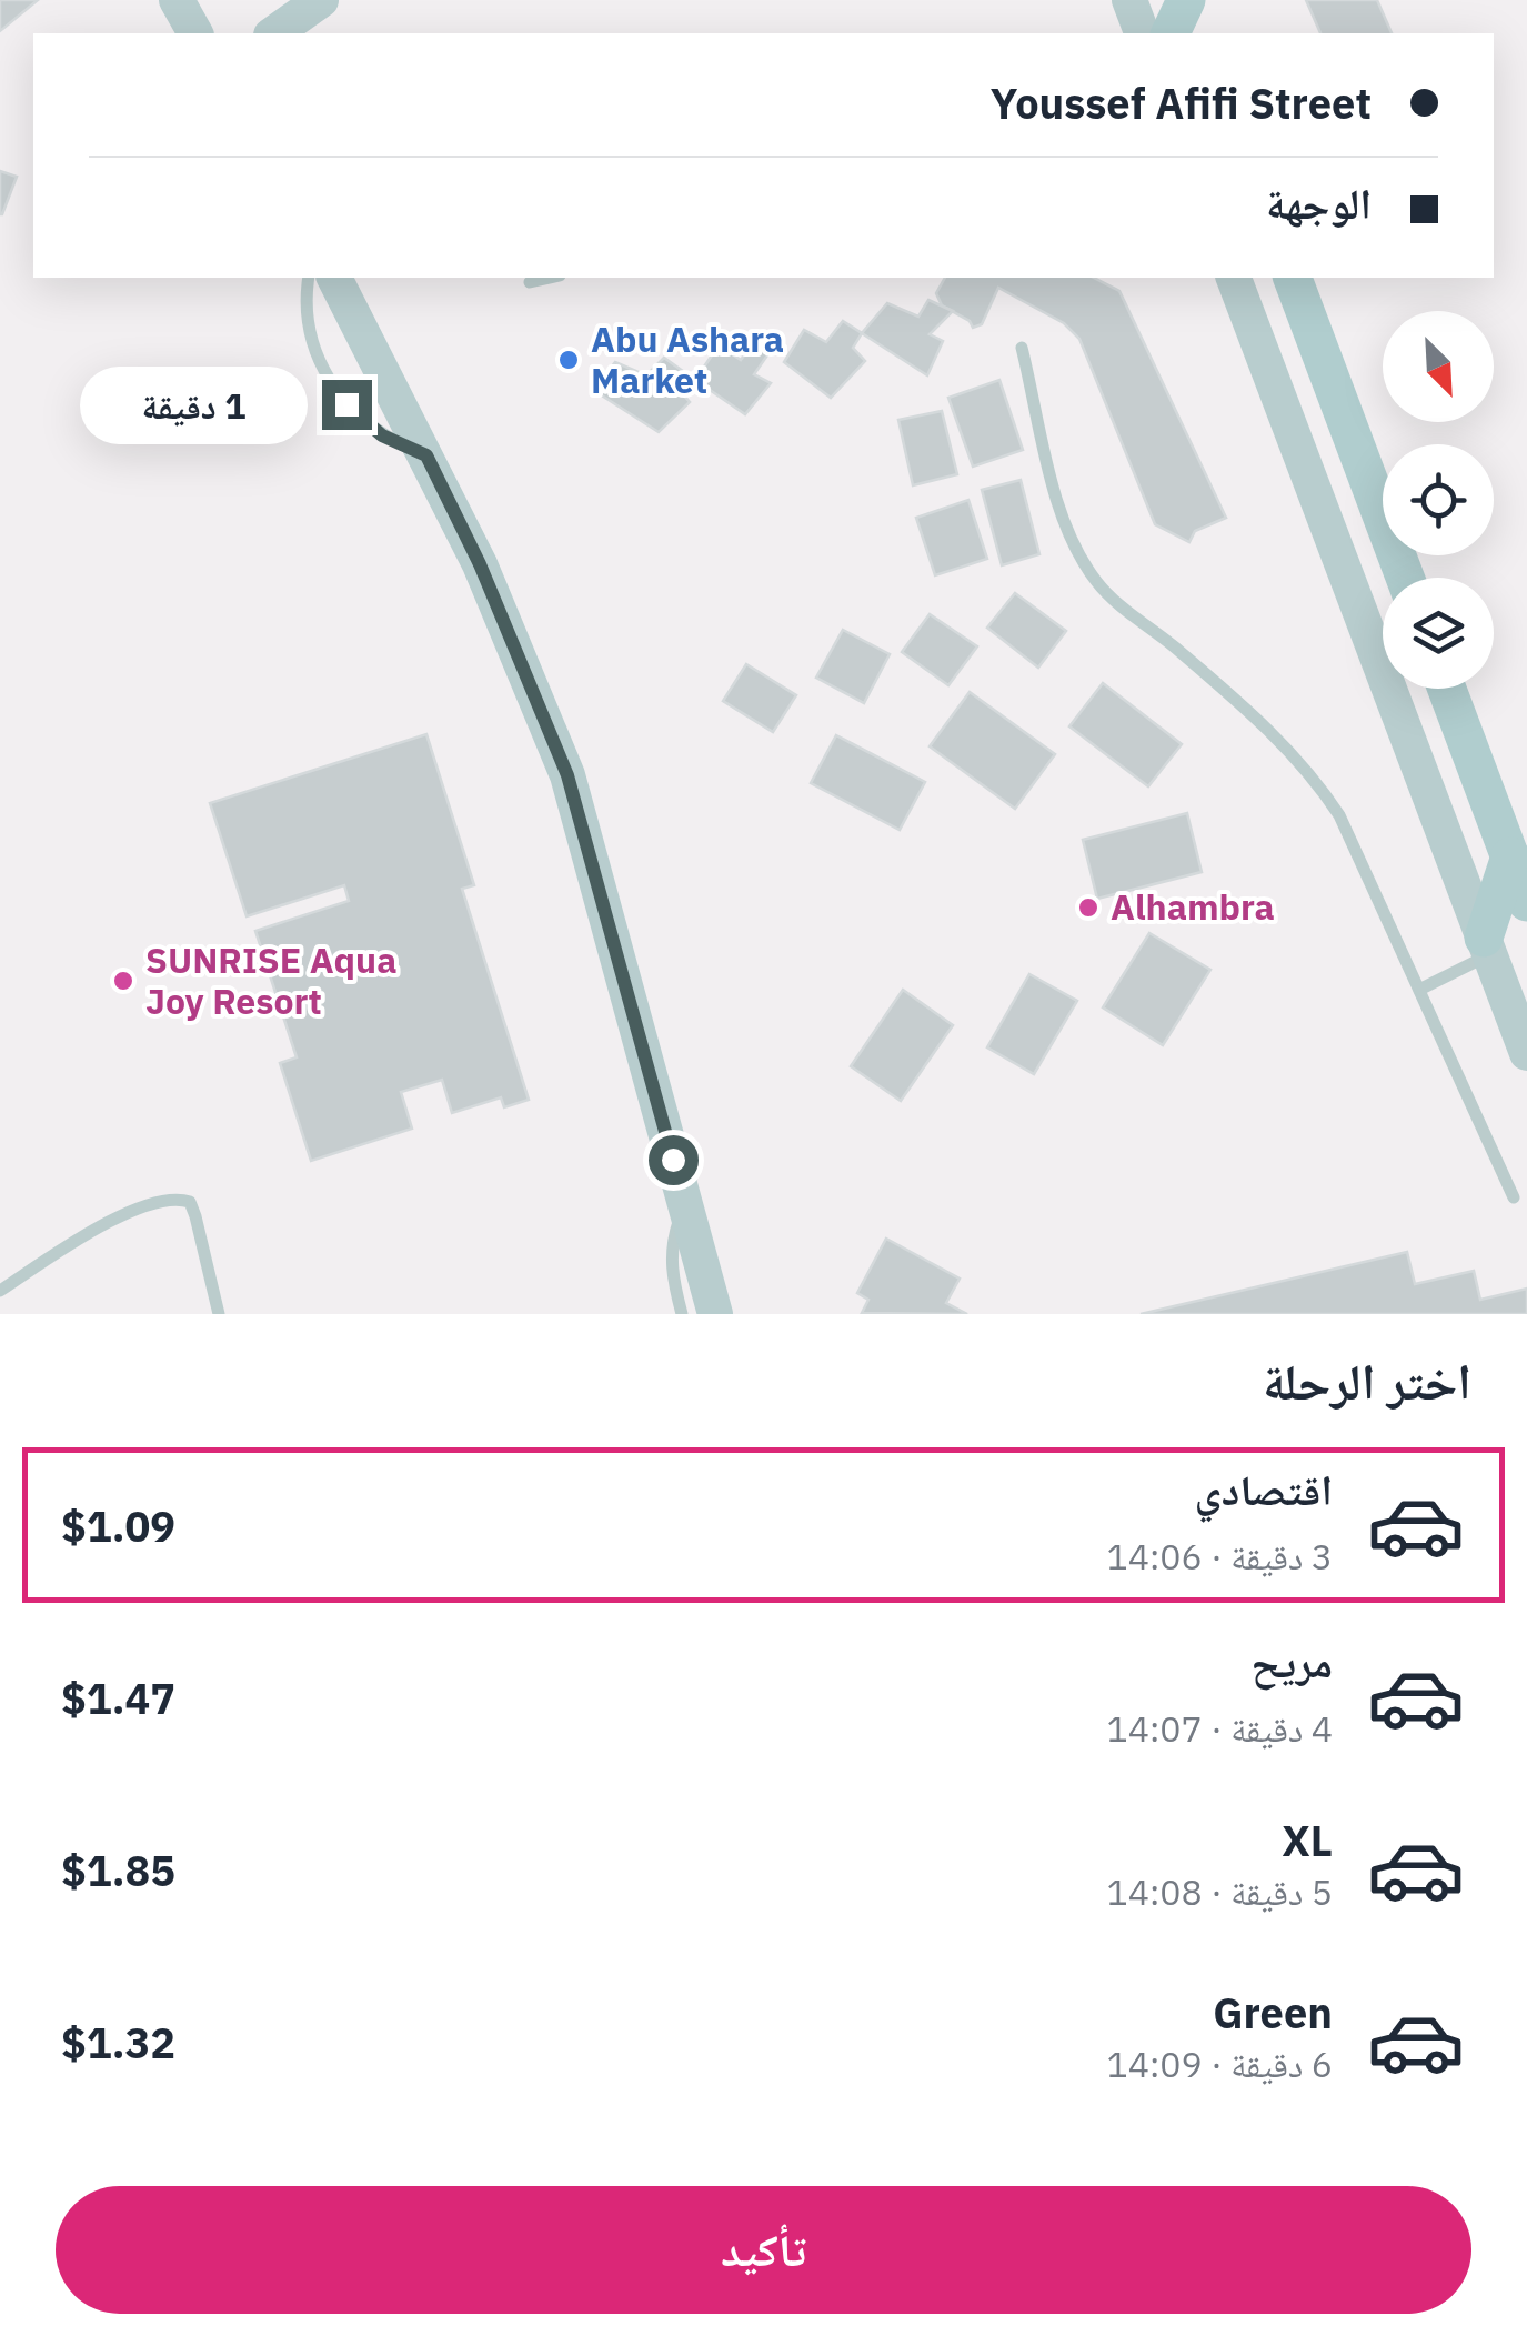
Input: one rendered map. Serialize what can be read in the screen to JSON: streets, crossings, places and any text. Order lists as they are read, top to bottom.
{
  "places": ["Abu Ashara Market", "Alhambra", "SUNRISE Aqua Joy Resort"],
  "north": "bottom right",
  "page": {
    "banner": ["Youssef Afifi Street", "الوجهة"],
    "bubble": "1 دقيقة",
    "heading": "اختر الرحلة",
    "list": [
      {
        "name": "اقتصادي",
        "note": "3 دقيقة · 14:06",
        "value": "$1.09"
      },
      {
        "name": "مريح",
        "note": "4 دقيقة · 14:07",
        "value": "$1.47"
      },
      {
        "name": "XL",
        "note": "5 دقيقة · 14:08",
        "value": "$1.85"
      },
      {
        "name": "Green",
        "note": "6 دقيقة · 14:09",
        "value": "$1.32"
      }
    ],
    "buttons": "تأكيد"
  }
}
